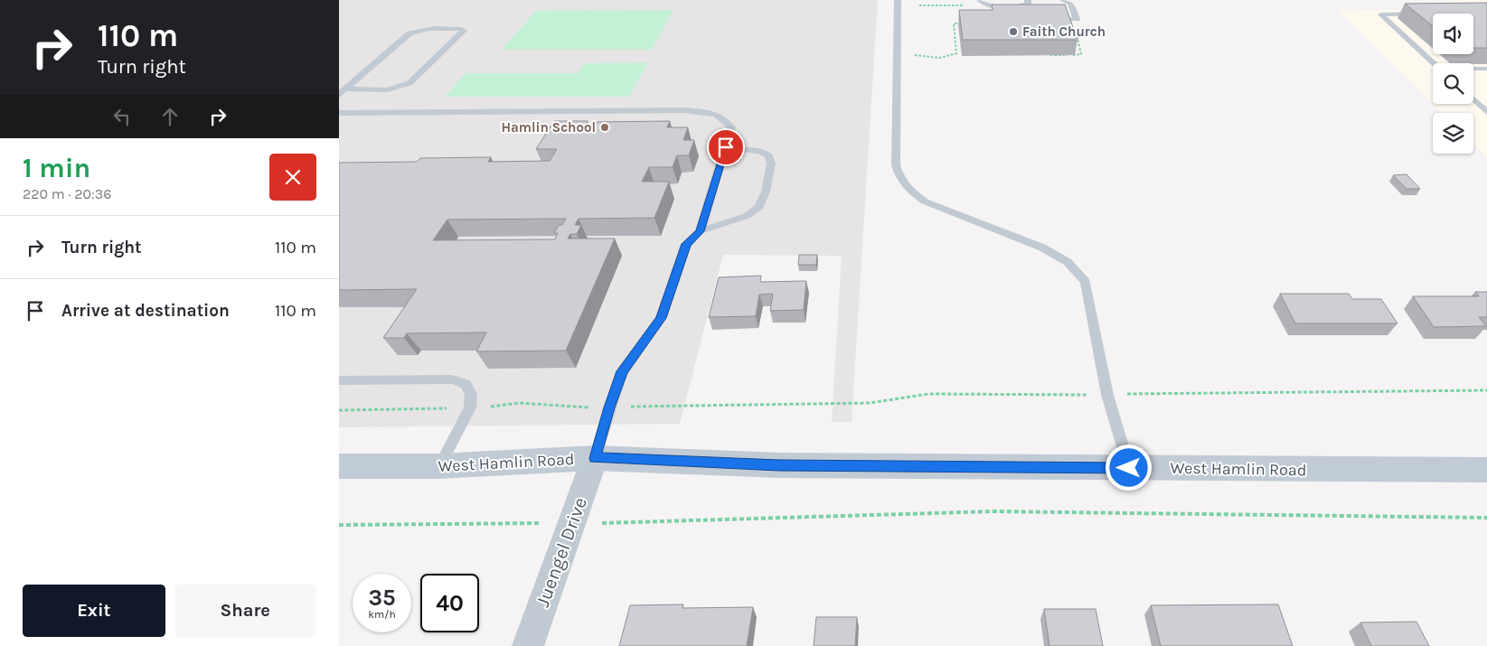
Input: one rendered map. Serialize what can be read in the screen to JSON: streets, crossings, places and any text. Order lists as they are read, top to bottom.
{
  "streets": {
    "street": ["West Hamlin Road", "Juengel Drive"]
  },
  "crossings": [
    ["West Hamlin Road", "Juengel Drive"]
  ],
  "places": ["Faith Church", "Hamlin School"],
  "page": {
    "turn": ["110 m", "Turn right"],
    "heading": ["1 min", "220 m · 20:36"],
    "list": [
      {
        "name": "Turn right",
        "value": "110 m"
      },
      {
        "name": "Arrive at destination",
        "value": "110 m"
      }
    ],
    "speed": "35 km/h",
    "limit": "40",
    "buttons": ["Exit", "Share"]
  }
}
